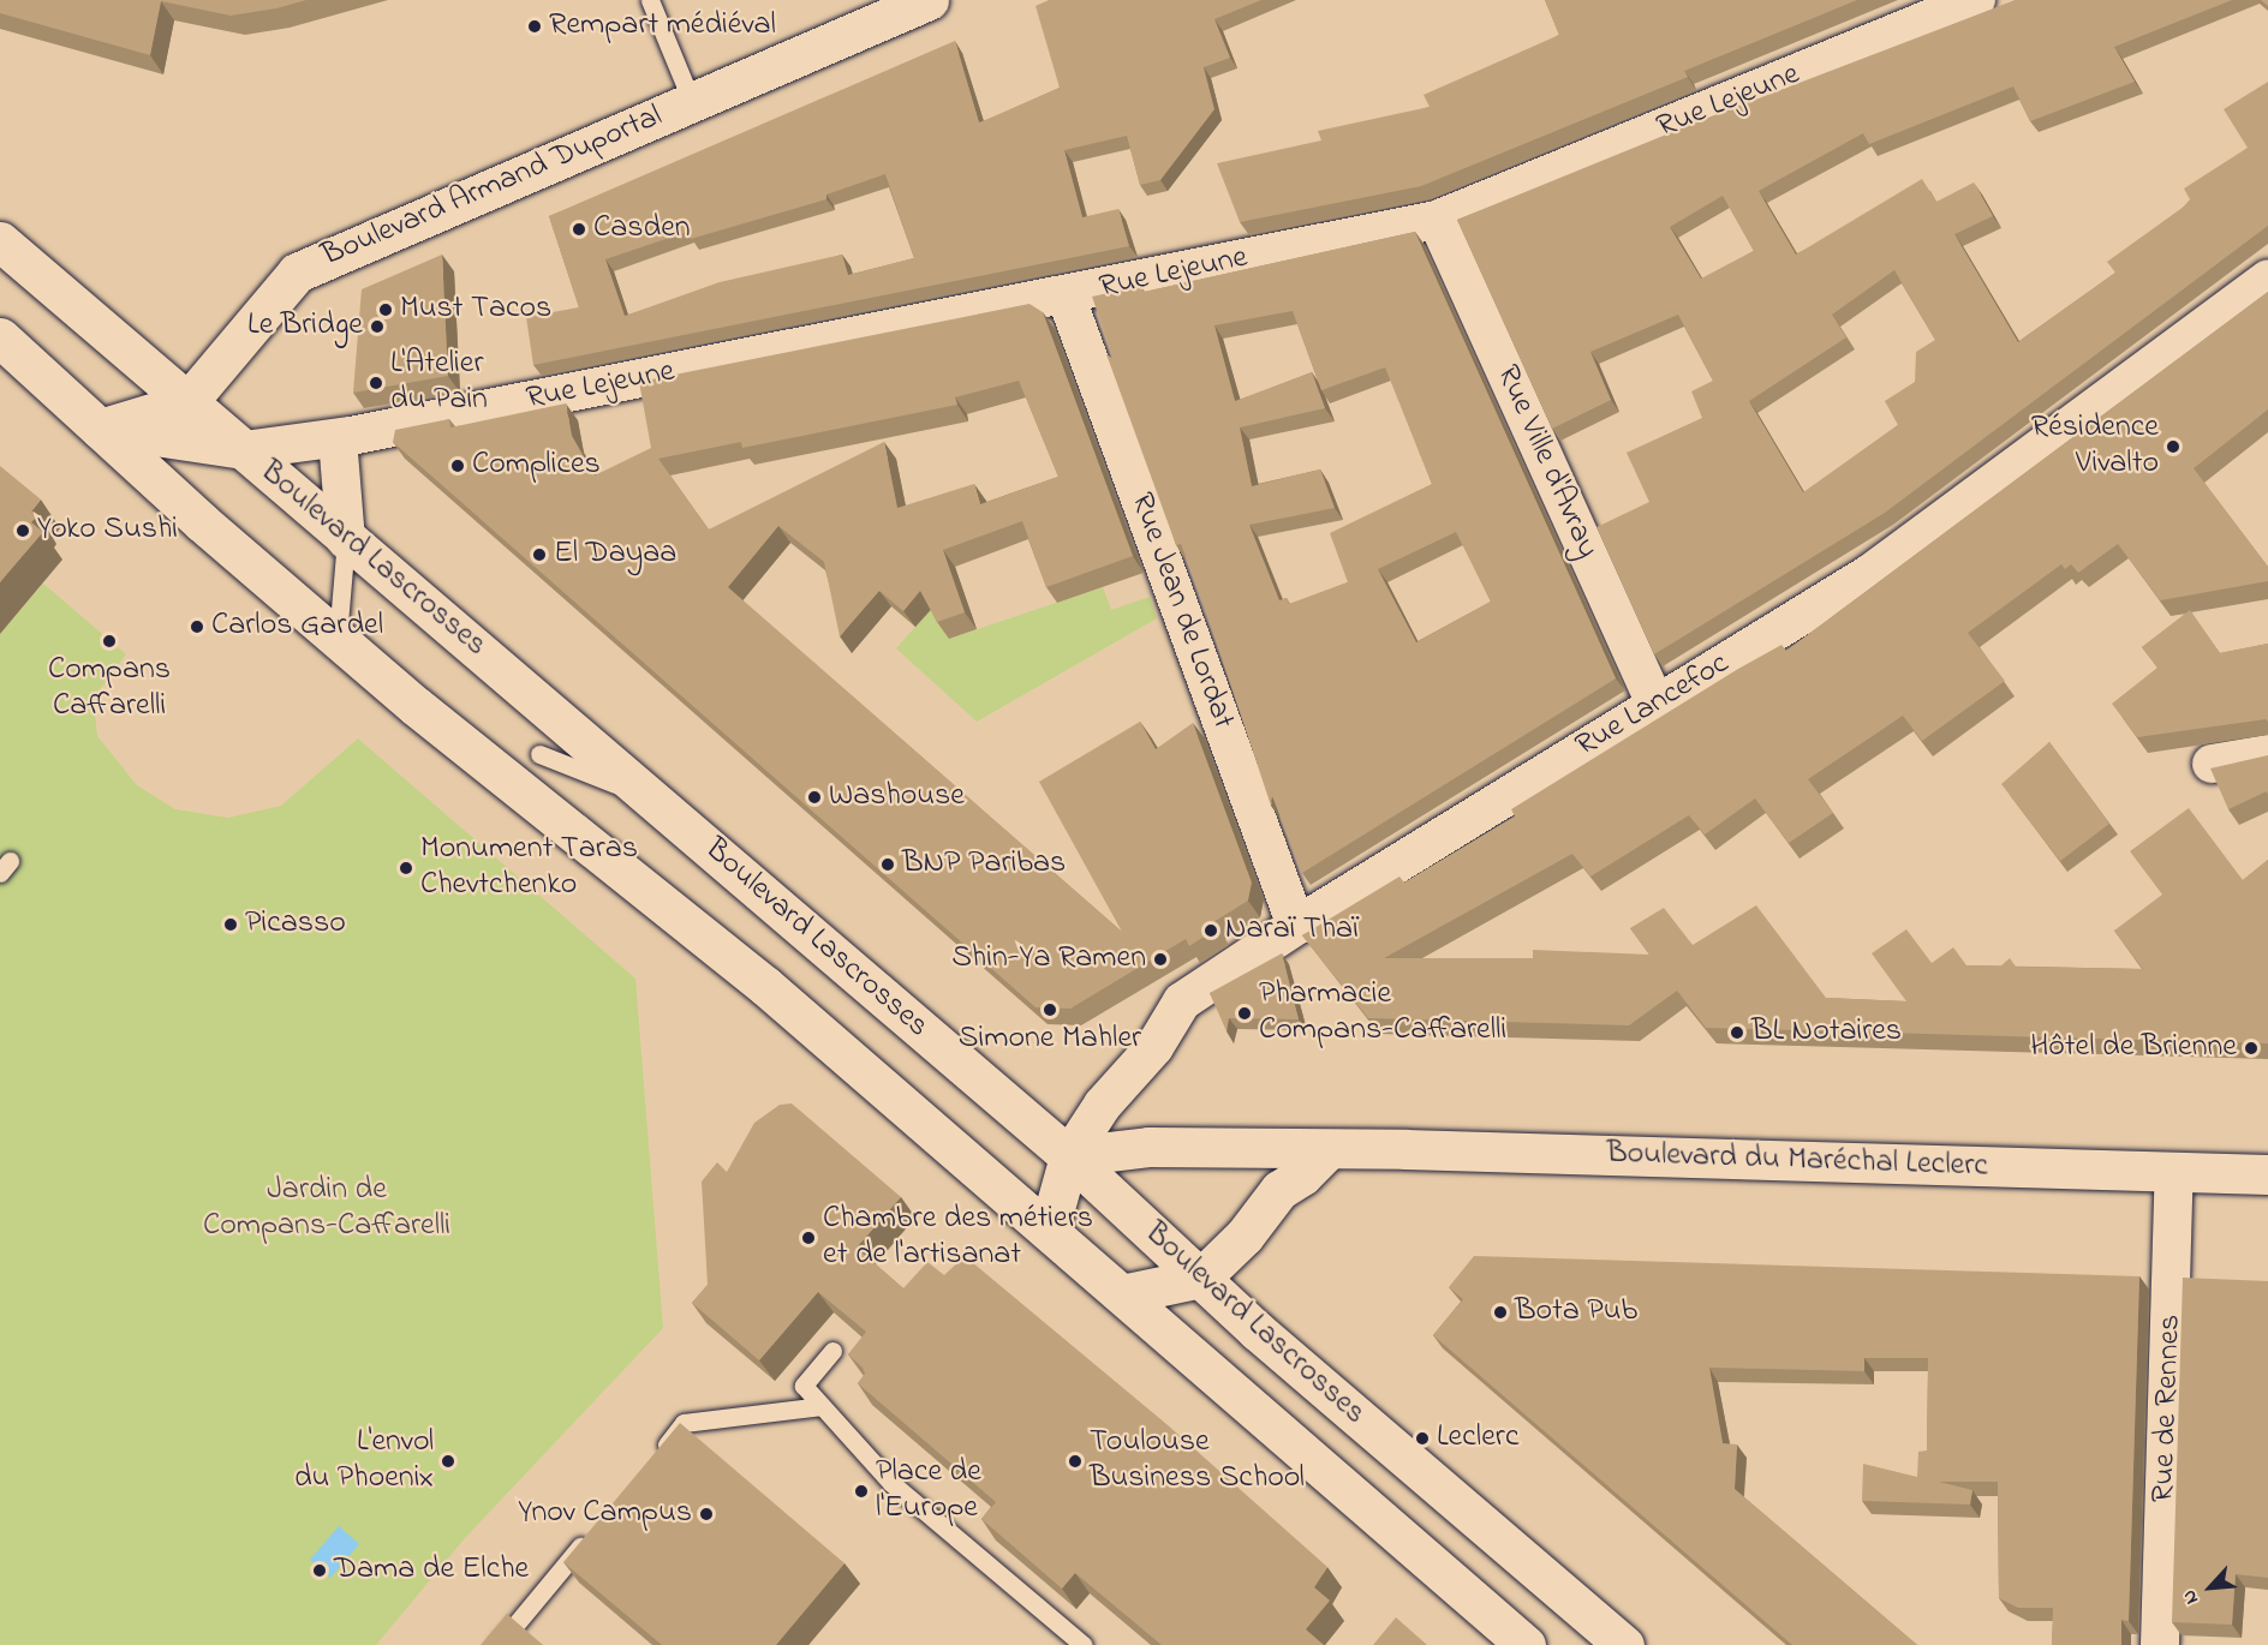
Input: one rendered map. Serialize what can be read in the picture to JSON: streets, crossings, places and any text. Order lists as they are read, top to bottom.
{
  "streets": {
    "main road": ["Boulevard Armand Duportal", "Boulevard Lascrosses", "Boulevard du Maréchal Leclerc"],
    "street": [
      "Rue Lejeune",
      "Rue Ville d'Avray",
      "Rue Jean de Lordat",
      "Rue Lancefoc",
      "Rue de Rennes"
    ]
  },
  "crossings": [
    ["Rue Lejeune", "Rue Ville d'Avray"],
    ["Rue Lejeune", "Boulevard Lascrosses"],
    ["Rue Lejeune", "Rue Jean de Lordat"],
    ["Boulevard Armand Duportal", "Boulevard Lascrosses"],
    ["Rue Ville d'Avray", "Rue Lancefoc"],
    ["Boulevard Lascrosses", "Rue Lancefoc"],
    ["Boulevard Lascrosses", "Boulevard du Maréchal Leclerc"],
    ["Rue Jean de Lordat", "Rue Lancefoc"],
    ["Rue Lancefoc", "Boulevard du Maréchal Leclerc"],
    ["Boulevard du Maréchal Leclerc", "Rue de Rennes"]
  ],
  "parks": ["Jardin de Compans-Caffarelli"],
  "places": [
    "Rempart médiéval",
    "Casden",
    "Must Tacos",
    "Le Bridge",
    "L'Atelier du Pain",
    "Résidence Vivalto",
    "Complices",
    "Yoko Sushi",
    "El Dayaa",
    "Carlos Gardel",
    "Compans Caffarelli",
    "Washouse",
    "BNP Paribas",
    "Monument Taras Chevtchenko",
    "Picasso",
    "Naraï Thaï",
    "Shin-Ya Ramen",
    "Simone Mahler",
    "Pharmacie Compans-Caffarelli",
    "BL Notaires",
    "Hôtel de Brienne",
    "Chambre des métiers et de l'artisanat",
    "Bota Pub",
    "Leclerc",
    "L'envol du Phoenix",
    "Toulouse Business School",
    "Place de l'Europe",
    "Ynov Campus",
    "Dama de Elche"
  ],
  "north": "bottom left"
}
